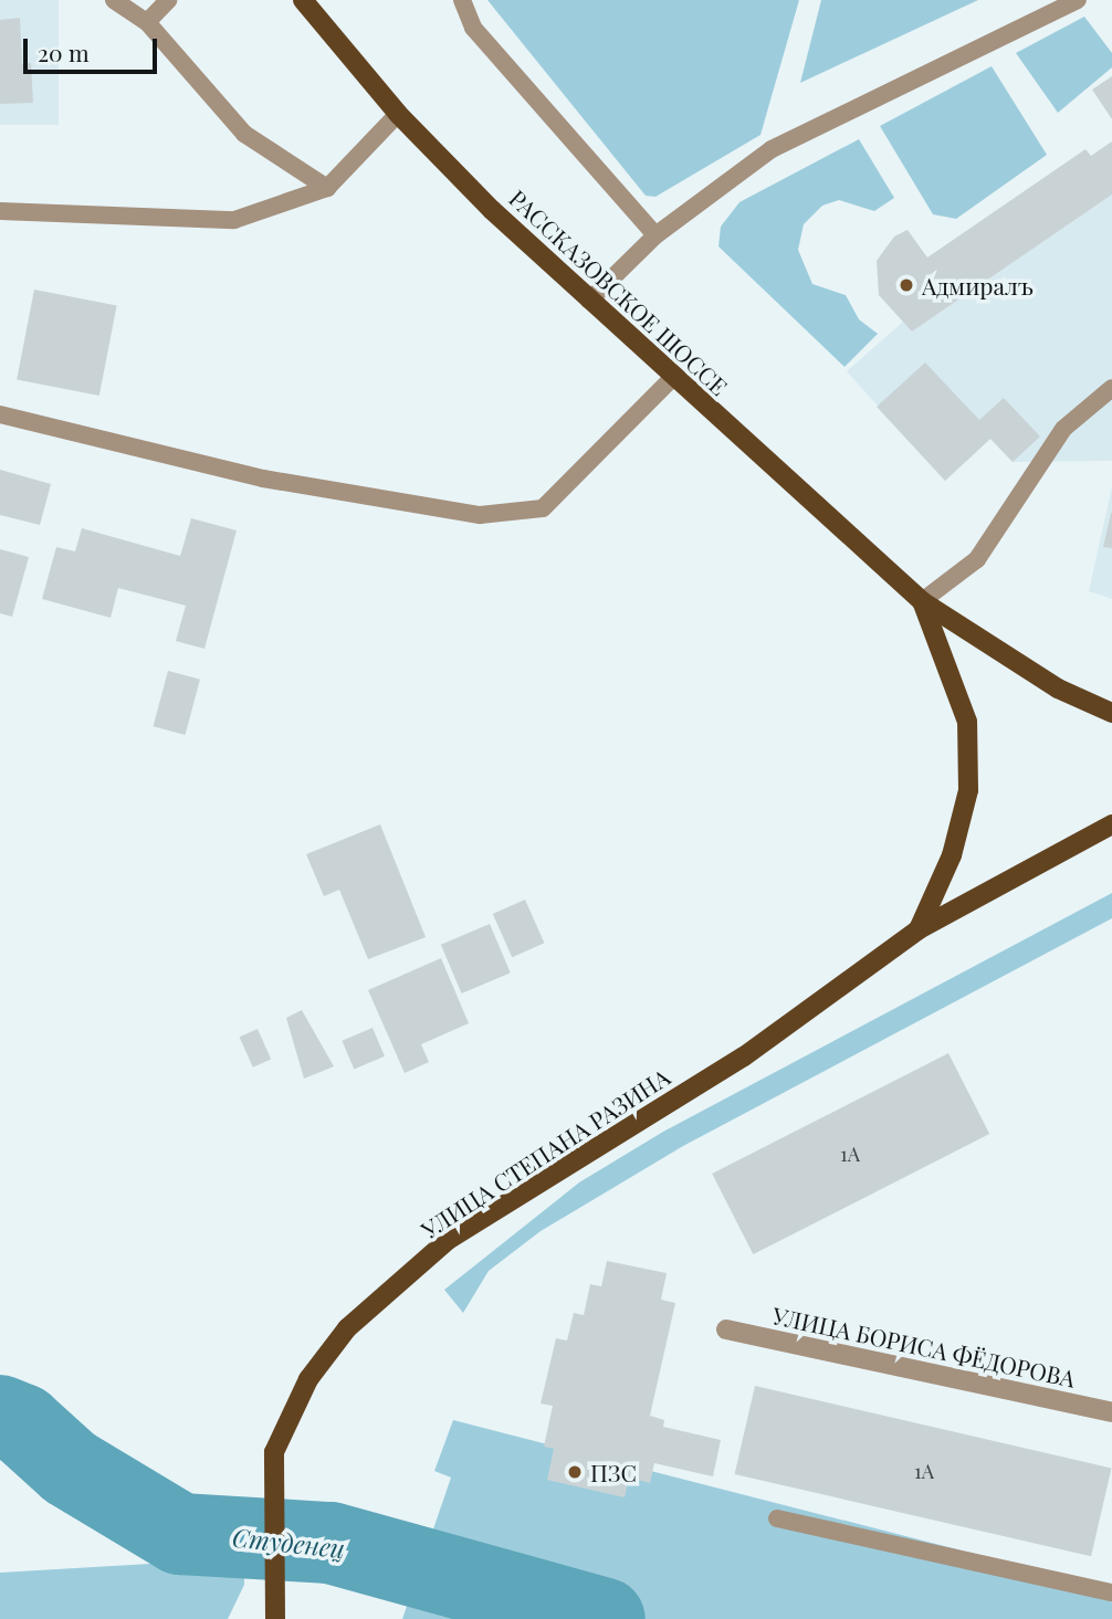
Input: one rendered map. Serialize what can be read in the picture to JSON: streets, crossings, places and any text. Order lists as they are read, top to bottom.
{
  "streets": {
    "main road": ["РАССКАЗОВСКОЕ ШОССЕ", "УЛИЦА СТЕПАНА РАЗИНА"],
    "street": ["УЛИЦА БОРИСА ФЁДОРОВА"]
  },
  "water": ["Студенец"],
  "places": ["Адмиралъ", "ПЗС"],
  "house_numbers": ["1А", "1А"],
  "scale_bar": "20 m"
}
